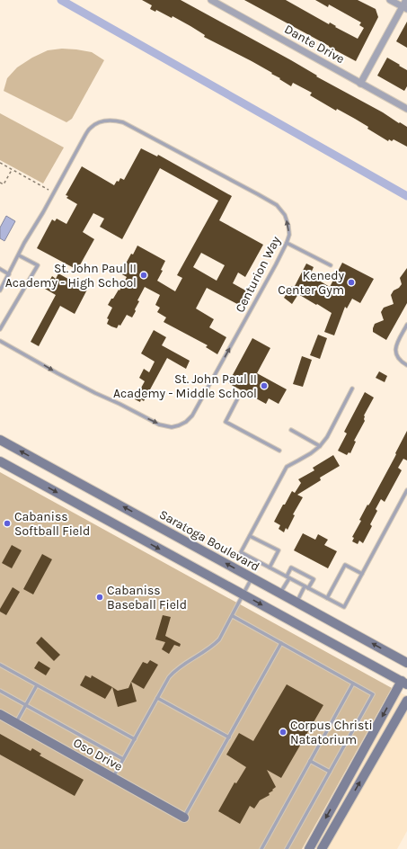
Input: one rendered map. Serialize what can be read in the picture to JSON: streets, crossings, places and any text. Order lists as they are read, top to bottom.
{
  "streets": {
    "main road": ["Saratoga Boulevard", "Oso Drive"],
    "street": ["Dante Drive"],
    "lane": ["Centurion Way"]
  },
  "places": [
    "St. John Paul II Academy - High School",
    "Kenedy Center Gym",
    "St. John Paul II Academy - Middle School",
    "Cabaniss Softball Field",
    "Cabaniss Baseball Field",
    "Corpus Christi Natatorium"
  ]
}
